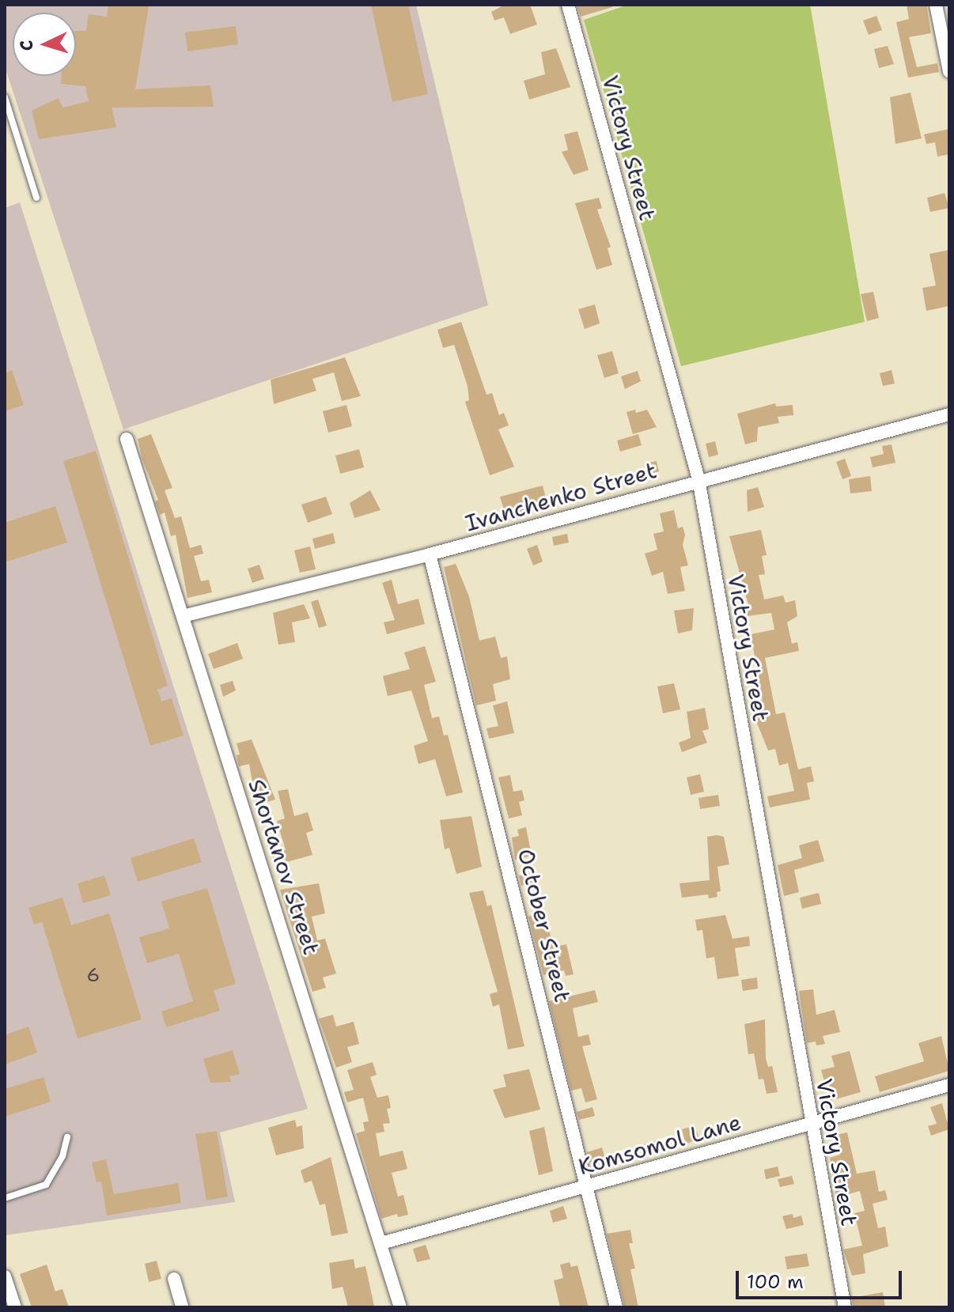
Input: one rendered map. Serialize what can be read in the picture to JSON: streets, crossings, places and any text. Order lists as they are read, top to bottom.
{
  "streets": {
    "street": [
      "Victory Street",
      "Ivanchenko Street",
      "Shortanov Street",
      "October Street",
      "Komsomol Lane"
    ]
  },
  "crossings": [
    ["Victory Street", "Ivanchenko Street"],
    ["Victory Street", "Komsomol Lane"],
    ["Ivanchenko Street", "Shortanov Street"],
    ["Ivanchenko Street", "October Street"],
    ["Shortanov Street", "Komsomol Lane"],
    ["October Street", "Komsomol Lane"]
  ],
  "house_numbers": ["6"],
  "scale_bar": "100 m",
  "north": "left"
}
